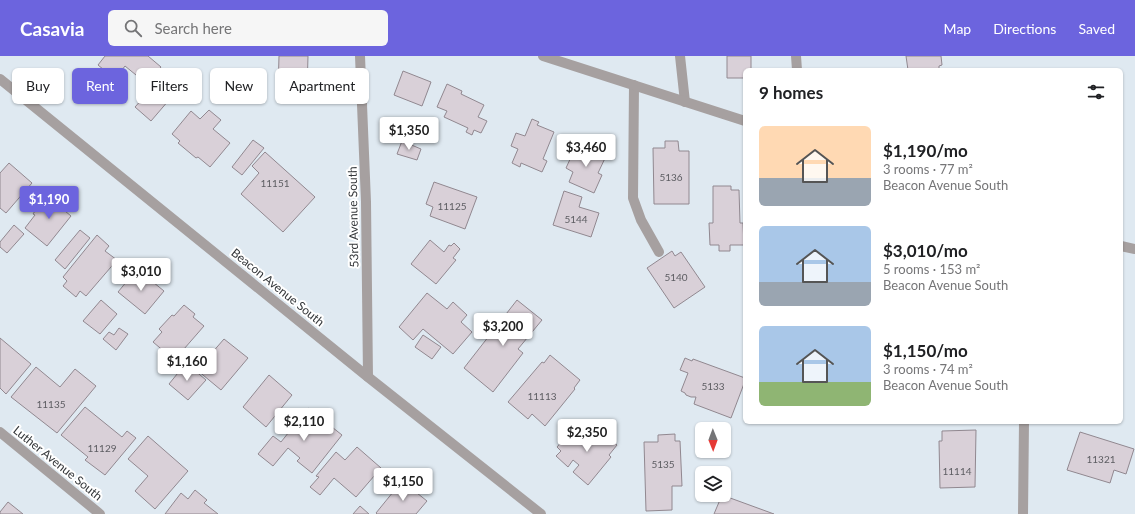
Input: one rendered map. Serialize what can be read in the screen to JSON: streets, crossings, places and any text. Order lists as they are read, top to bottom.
{
  "streets": {
    "street": ["53rd Avenue South", "Beacon Avenue South", "Luther Avenue South"]
  },
  "crossings": [
    ["53rd Avenue South", "Beacon Avenue South"]
  ],
  "house_numbers": [
    "5136",
    "11151",
    "11125",
    "5144",
    "5140",
    "5133",
    "11113",
    "11135",
    "11129",
    "11321",
    "5135",
    "11114"
  ],
  "north": "bottom",
  "page": {
    "header": "Casavia",
    "search": "Search here",
    "nav": ["Map", "Directions", "Saved"],
    "chip": [
      "Buy",
      "Rent",
      "Filters",
      "New",
      "Apartment"
    ],
    "heading": "9 homes",
    "list": [
      {
        "name": "$1,190/mo",
        "note": "3 rooms · 77 m² · Beacon Avenue South"
      },
      {
        "name": "$3,010/mo",
        "note": "5 rooms · 153 m² · Beacon Avenue South"
      },
      {
        "name": "$1,150/mo",
        "note": "3 rooms · 74 m² · Beacon Avenue South"
      }
    ],
    "price": [
      "$1,350",
      "$3,460",
      "$1,190",
      "$3,010",
      "$3,200",
      "$1,160",
      "$2,110",
      "$2,350",
      "$1,150"
    ]
  }
}
